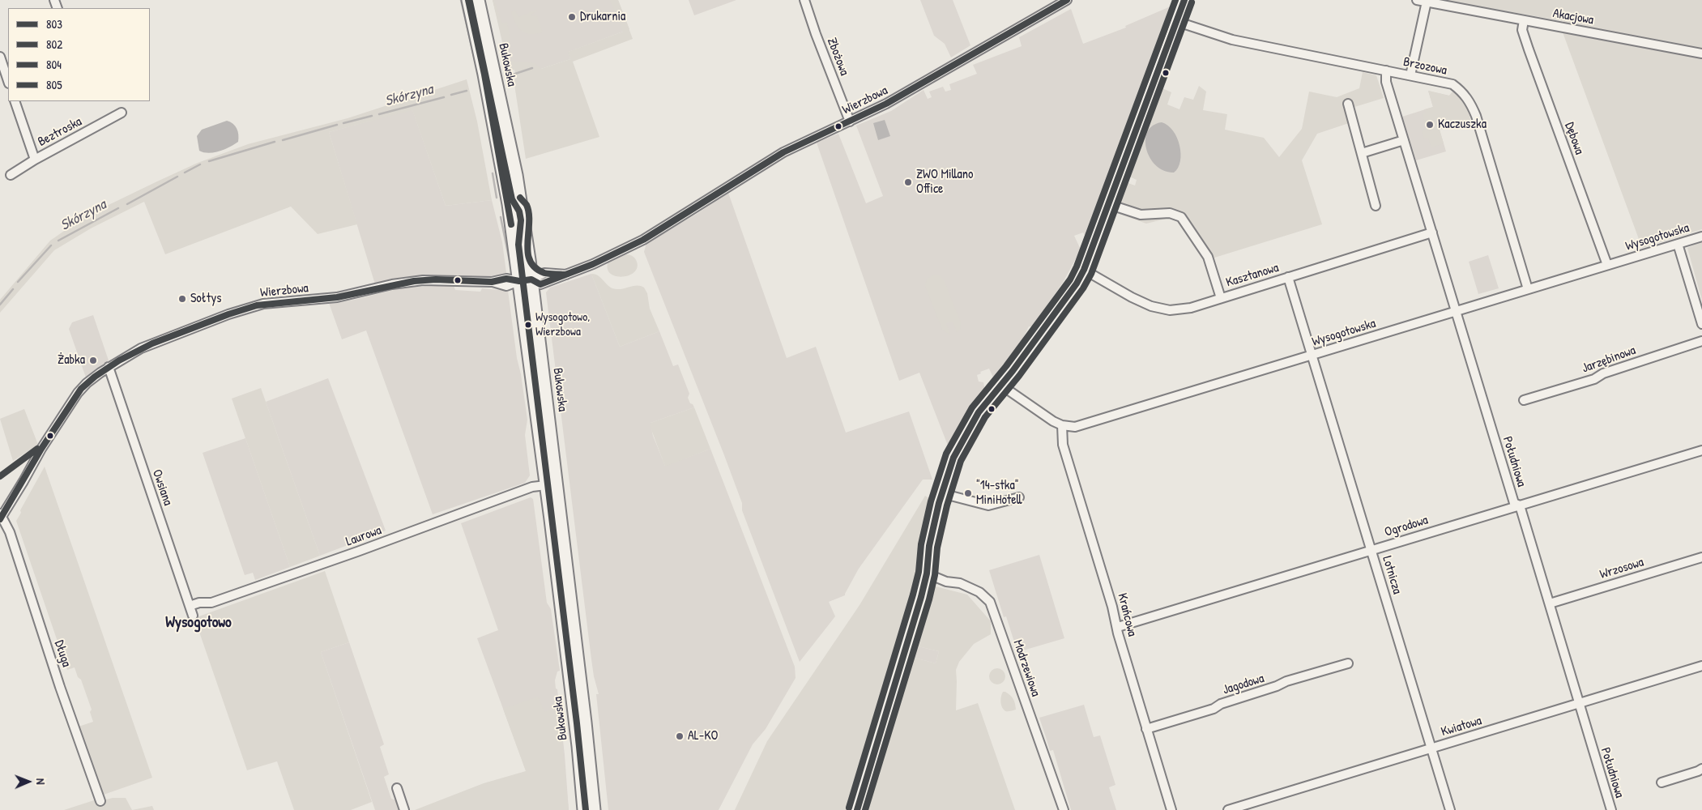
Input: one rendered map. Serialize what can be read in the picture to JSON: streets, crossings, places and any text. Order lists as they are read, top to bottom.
{
  "streets": {
    "main road": ["Bukowska"],
    "street": [
      "Akacjowa",
      "Zbożowa",
      "Brzozowa",
      "Wierzbowa",
      "Beztroska",
      "Dębowa",
      "Wysogotowska",
      "Kasztanowa",
      "Jarzębinowa",
      "Południowa",
      "Owsiana",
      "Ogrodowa",
      "Laurowa",
      "Wrzosowa",
      "Lotnicza",
      "Krańcowa",
      "Długa",
      "Modrzewiowa",
      "Jagodowa",
      "Kwiatowa"
    ]
  },
  "crossings": [
    ["Akacjowa", "Dębowa"],
    ["Zbożowa", "Wierzbowa"],
    ["Bukowska", "Wierzbowa"],
    ["Bukowska", "Laurowa"],
    ["Brzozowa", "Wysogotowska"],
    ["Brzozowa", "Południowa"],
    ["Wierzbowa", "Owsiana"],
    ["Wierzbowa", "Długa"],
    ["Dębowa", "Wysogotowska"],
    ["Wysogotowska", "Południowa"],
    ["Wysogotowska", "Lotnicza"],
    ["Wysogotowska", "Krańcowa"],
    ["Kasztanowa", "Południowa"],
    ["Kasztanowa", "Lotnicza"],
    ["Południowa", "Ogrodowa"],
    ["Południowa", "Wrzosowa"],
    ["Południowa", "Kwiatowa"],
    ["Owsiana", "Laurowa"],
    ["Ogrodowa", "Lotnicza"],
    ["Ogrodowa", "Krańcowa"],
    ["Lotnicza", "Kwiatowa"],
    ["Krańcowa", "Jagodowa"]
  ],
  "districts": ["Wysogotowo"],
  "water": ["Skórzyna"],
  "places": [
    "Drukarnia",
    "Kaczuszka",
    "ZWO Millano Office",
    "Sołtys",
    "Wysogotowo, Wierzbowa",
    "Żabka",
    "\"14-stka\" MiniHotell",
    "AL-KO"
  ],
  "lines": [
    "transit line 803",
    "transit line 804",
    "transit line 805",
    "transit line 802"
  ],
  "legend": [
    "803",
    "802",
    "804",
    "805"
  ],
  "north": "right"
}
